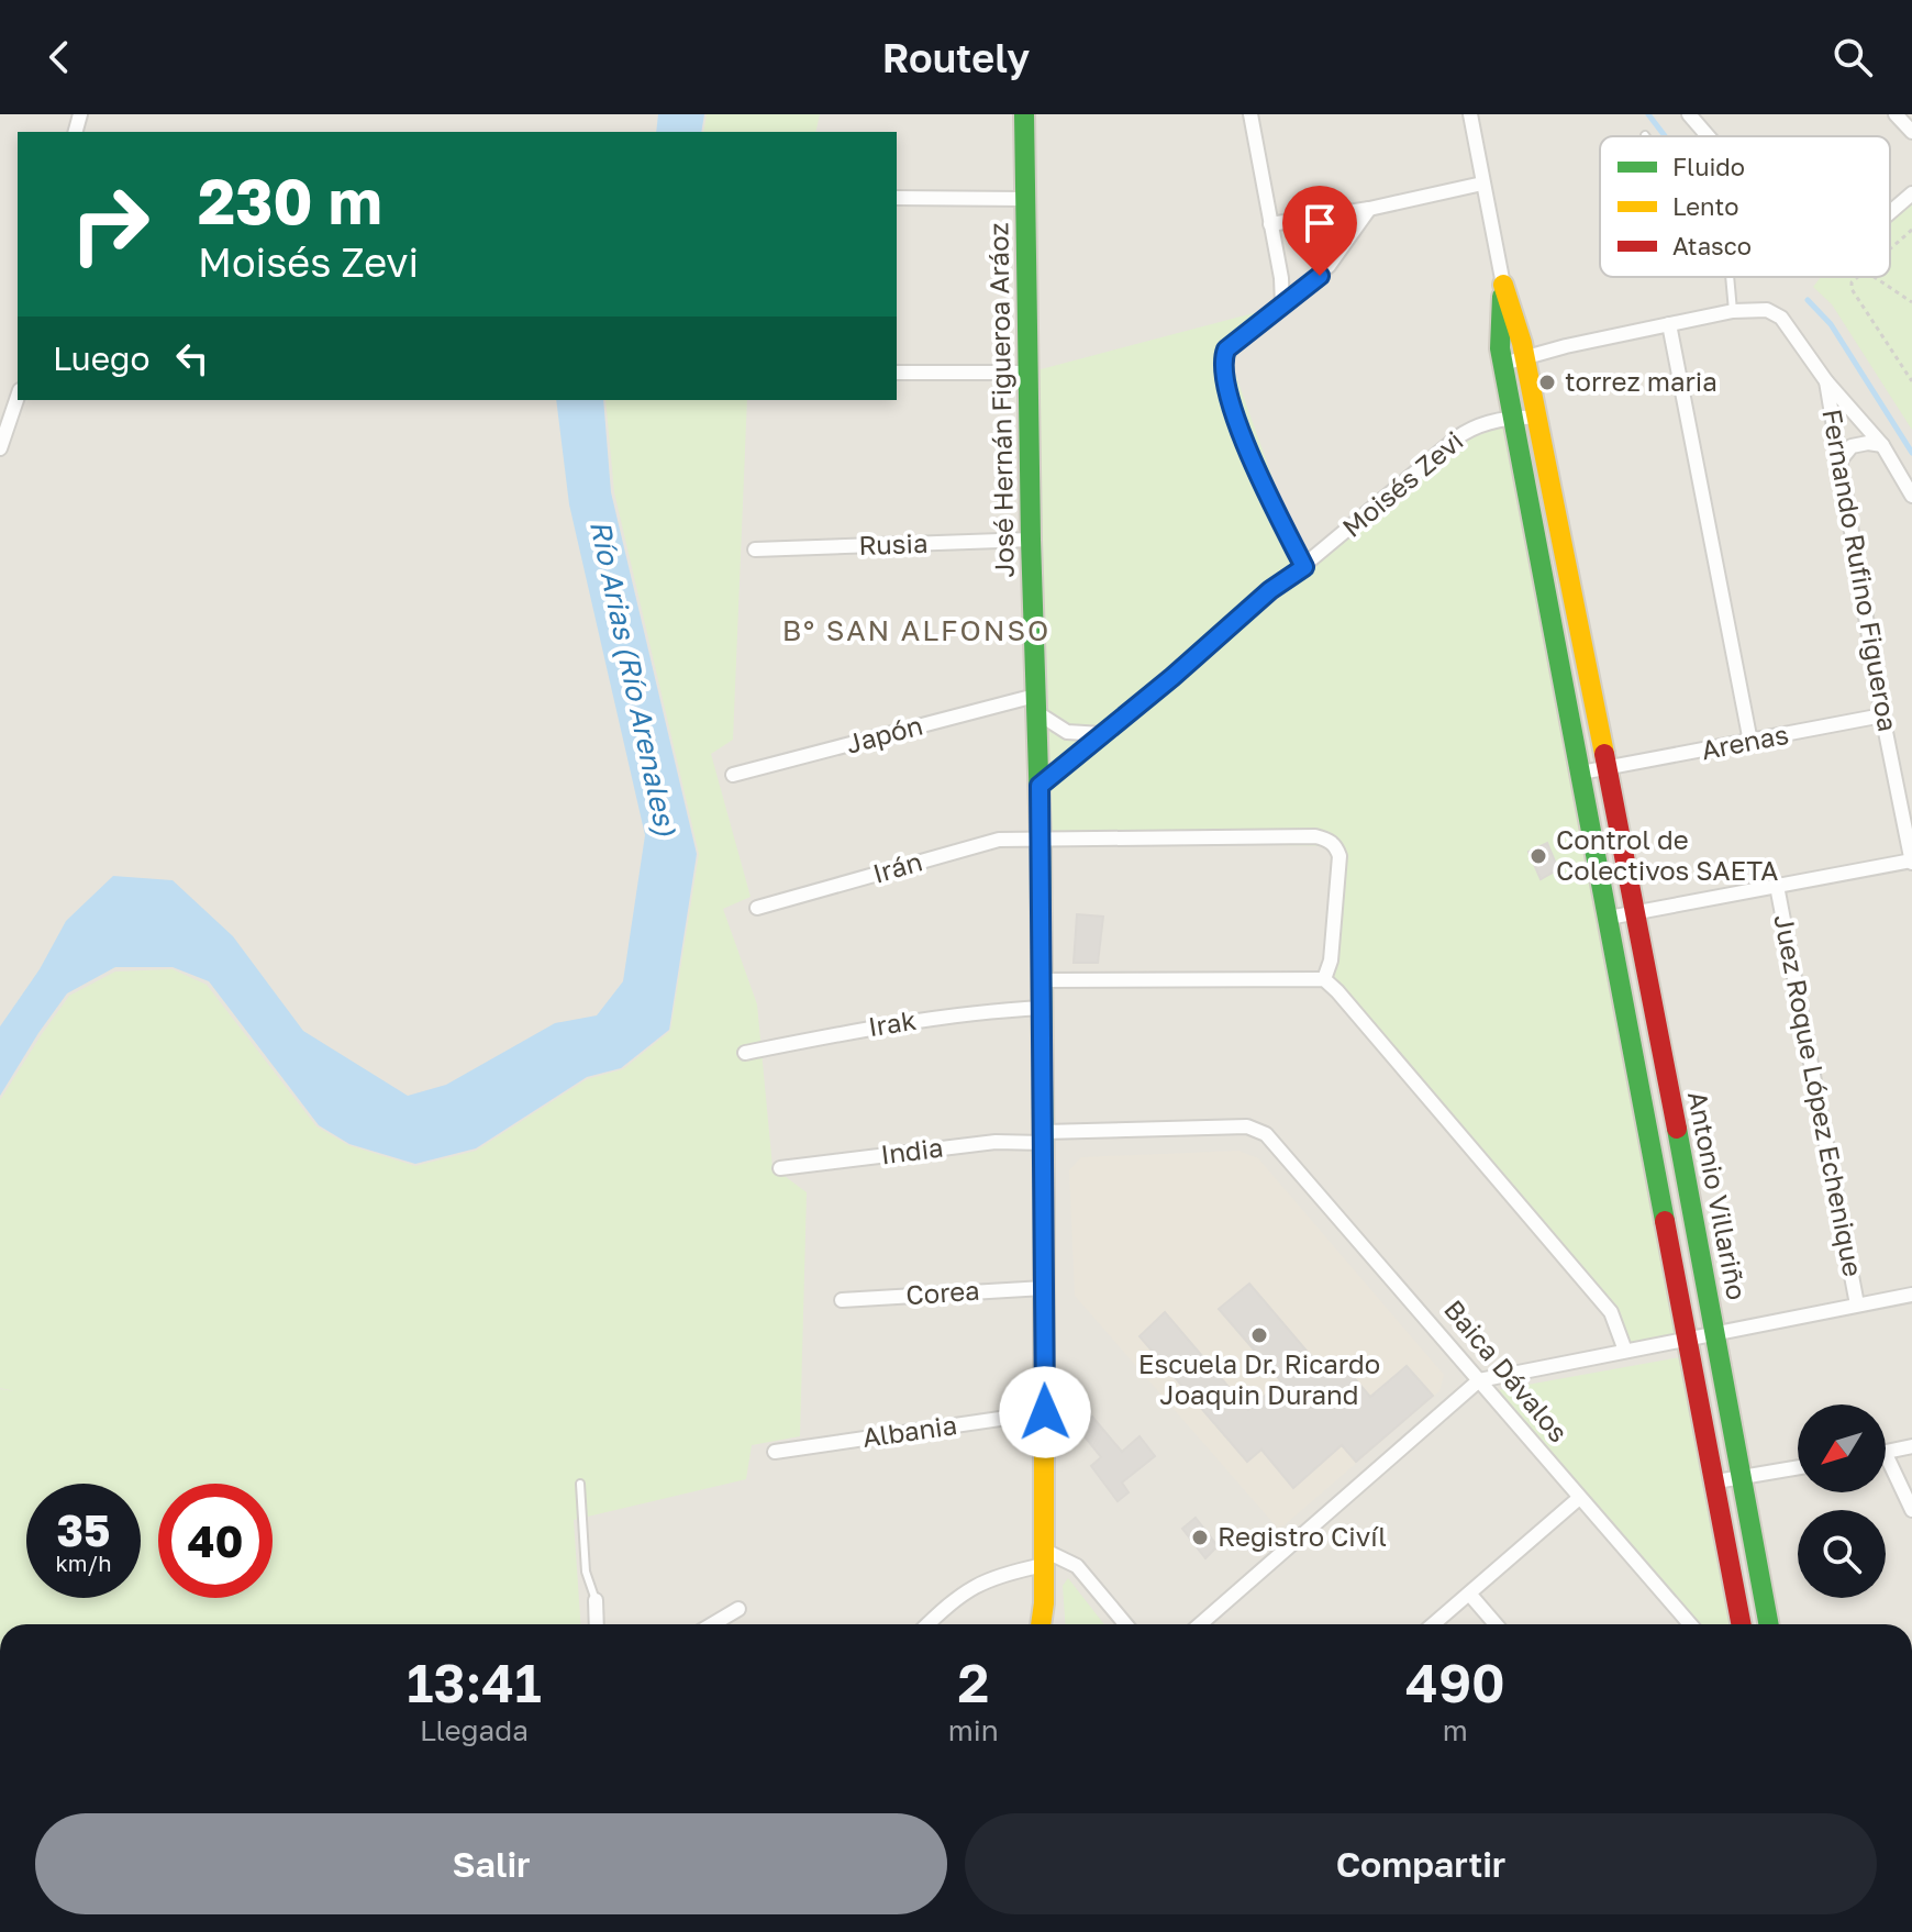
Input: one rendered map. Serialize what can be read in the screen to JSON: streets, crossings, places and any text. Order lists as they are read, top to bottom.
{
  "streets": {
    "street": [
      "José Hernán Figueroa Aráoz",
      "Moisés Zevi",
      "Rusia",
      "Fernando Rufino Figueroa",
      "Japón",
      "Arenas",
      "Irán",
      "Irak",
      "Juez Roque López Echenique",
      "India",
      "Antonio Villariño",
      "Corea",
      "Baica Dávalos",
      "Albania"
    ]
  },
  "crossings": [
    ["José Hernán Figueroa Aráoz", "Moisés Zevi"],
    ["José Hernán Figueroa Aráoz", "Rusia"],
    ["José Hernán Figueroa Aráoz", "Japón"],
    ["José Hernán Figueroa Aráoz", "Irán"],
    ["José Hernán Figueroa Aráoz", "Irak"],
    ["José Hernán Figueroa Aráoz", "India"],
    ["José Hernán Figueroa Aráoz", "Corea"],
    ["José Hernán Figueroa Aráoz", "Albania"],
    ["Moisés Zevi", "Antonio Villariño"],
    ["Fernando Rufino Figueroa", "Arenas"],
    ["Arenas", "Antonio Villariño"],
    ["India", "Baica Dávalos"]
  ],
  "districts": ["B° SAN ALFONSO"],
  "water": ["Río Arias (Río Arenales)"],
  "places": [
    "torrez maria",
    "Control de Colectivos SAETA",
    "Escuela Dr. Ricardo Joaquin Durand",
    "Registro Civíl"
  ],
  "legend": ["Fluido", "Lento", "Atasco"],
  "north": "bottom left",
  "page": {
    "header": "Routely",
    "turn": ["230 m", "Moisés Zevi"],
    "then": "Luego",
    "speed": "35 km/h",
    "limit": "40",
    "eta": [
      "13:41",
      "Llegada",
      "2",
      "min",
      "490",
      "m"
    ],
    "buttons": ["Salir", "Compartir"]
  }
}
